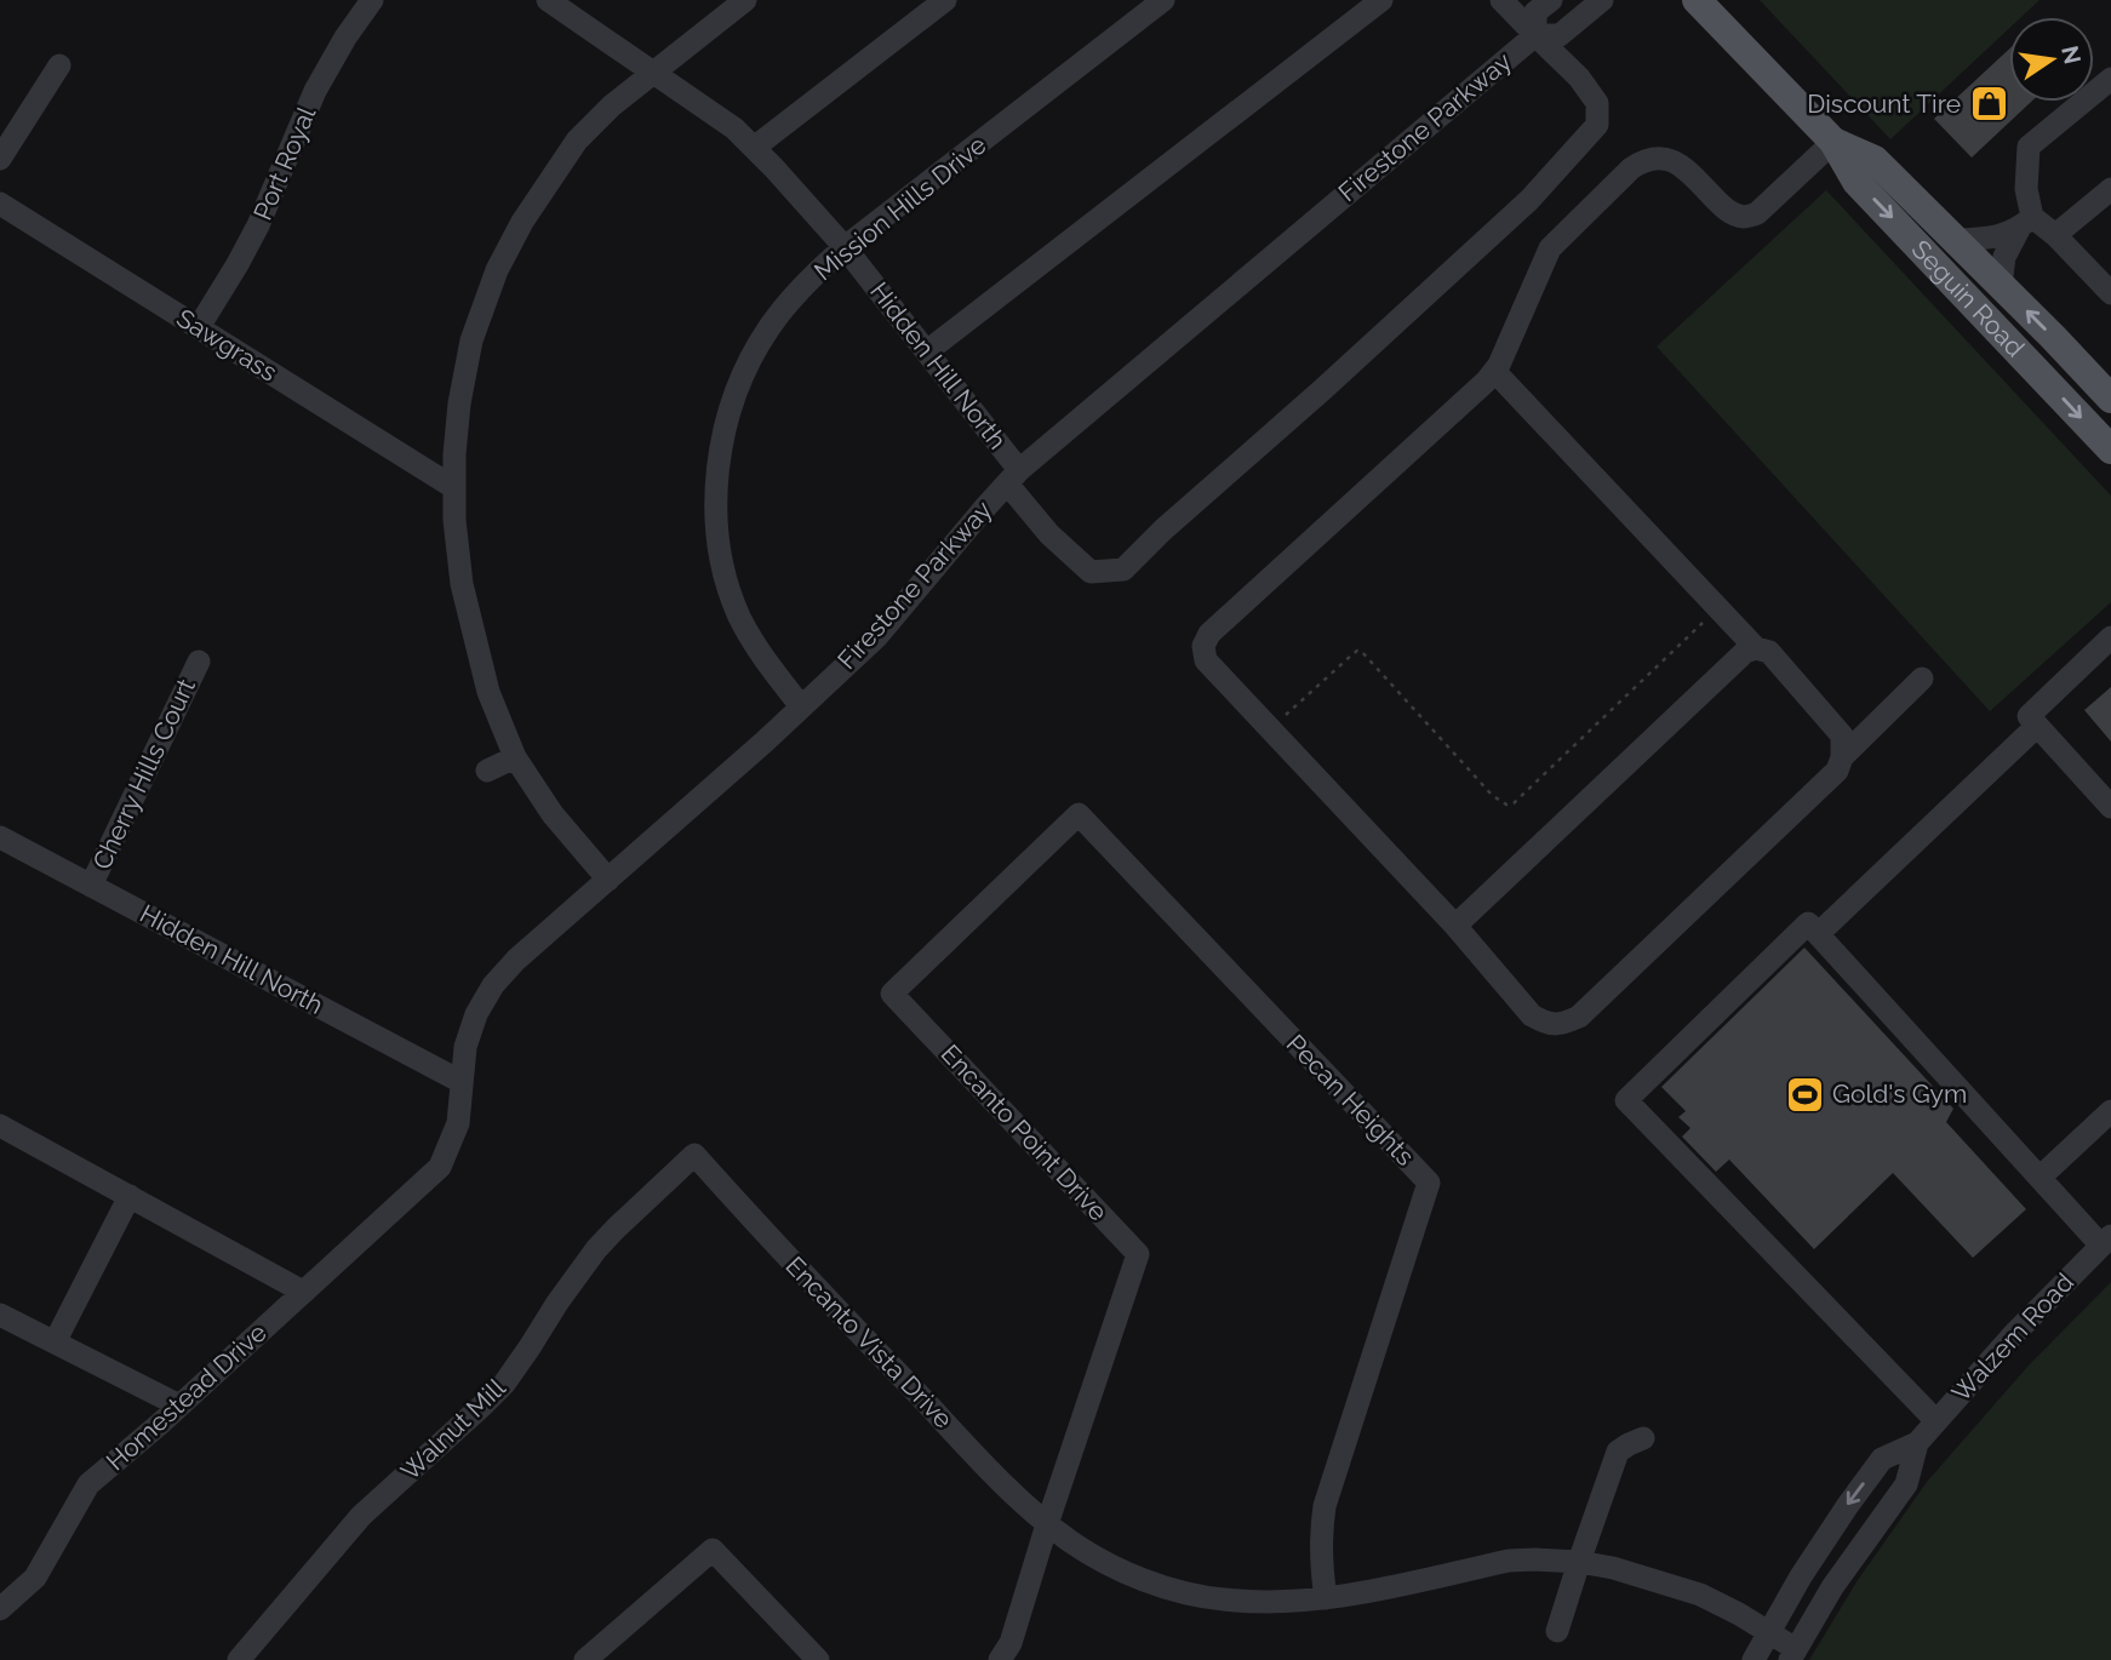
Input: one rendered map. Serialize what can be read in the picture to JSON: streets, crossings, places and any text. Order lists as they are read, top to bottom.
{
  "streets": {
    "main road": ["Seguin Road"],
    "street": [
      "Firestone Parkway",
      "Port Royal",
      "Mission Hills Drive",
      "Sawgrass",
      "Hidden Hill North",
      "Cherry Hills Court",
      "Pecan Heights",
      "Encanto Point Drive",
      "Walzem Road",
      "Encanto Vista Drive",
      "Homestead Drive",
      "Walnut Mill"
    ]
  },
  "crossings": [
    ["Firestone Parkway", "Mission Hills Drive"],
    ["Firestone Parkway", "Hidden Hill North"],
    ["Firestone Parkway", "Homestead Drive"],
    ["Port Royal", "Sawgrass"],
    ["Mission Hills Drive", "Hidden Hill North"],
    ["Hidden Hill North", "Cherry Hills Court"],
    ["Pecan Heights", "Encanto Point Drive"],
    ["Encanto Point Drive", "Encanto Vista Drive"],
    ["Encanto Vista Drive", "Walnut Mill"]
  ],
  "places": {
    "shop": ["Discount Tire"],
    "sports": ["Gold's Gym"]
  },
  "north": "right"
}
